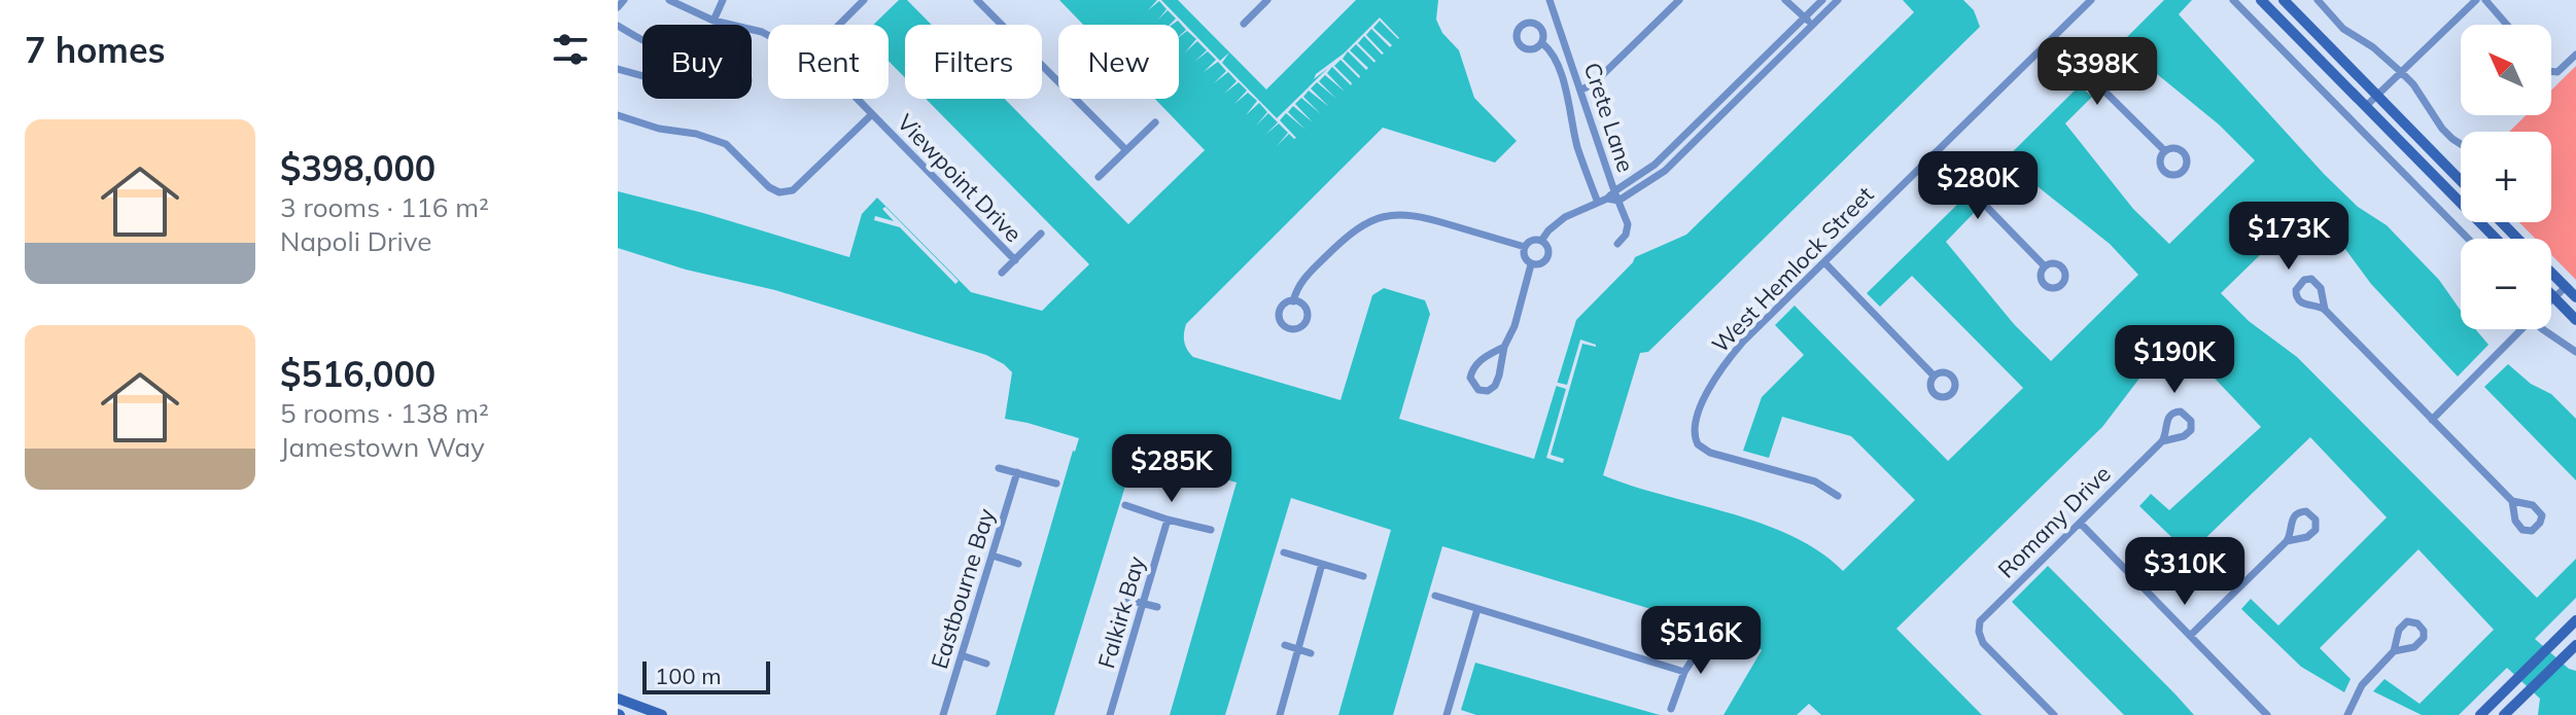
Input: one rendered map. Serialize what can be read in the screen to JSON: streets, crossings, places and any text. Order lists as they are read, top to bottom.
{
  "streets": {
    "street": [
      "Crete Lane",
      "Viewpoint Drive",
      "West Hemlock Street",
      "Romany Drive",
      "Eastbourne Bay",
      "Falkirk Bay"
    ]
  },
  "scale_bar": "100 m",
  "north": "top left",
  "page": {
    "heading": "7 homes",
    "map_buttons": ["+", "−"],
    "chip": [
      "Buy",
      "Rent",
      "Filters",
      "New"
    ],
    "price": [
      "$398K",
      "$280K",
      "$173K",
      "$190K",
      "$285K",
      "$310K",
      "$516K"
    ],
    "list": [
      {
        "name": "$398,000",
        "note": "3 rooms · 116 m² · Napoli Drive"
      },
      {
        "name": "$516,000",
        "note": "5 rooms · 138 m² · Jamestown Way"
      }
    ],
    "scale": "100 m"
  }
}
